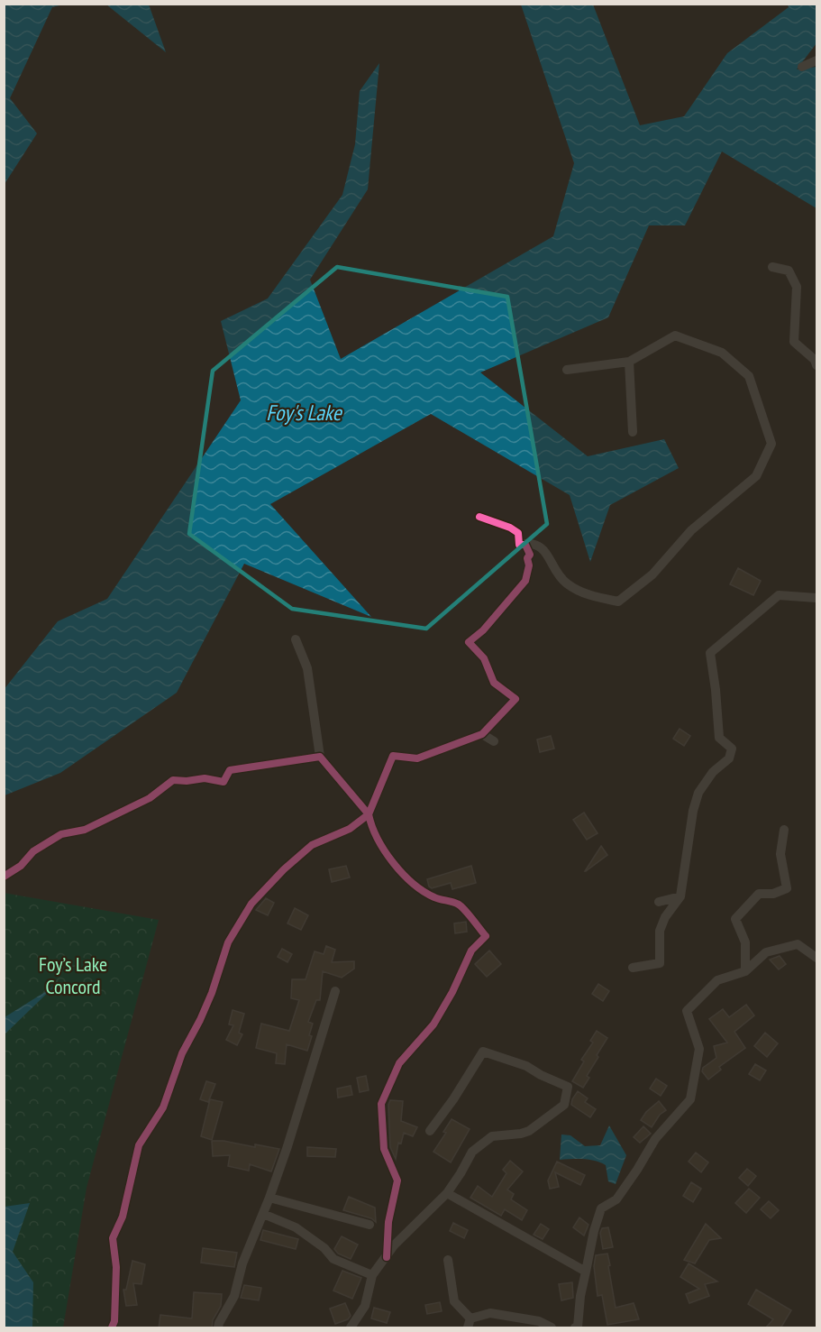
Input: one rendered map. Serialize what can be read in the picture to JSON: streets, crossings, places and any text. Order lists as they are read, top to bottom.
{
  "water": ["Foy's Lake"],
  "parks": ["Foy’s Lake Concord"]
}
